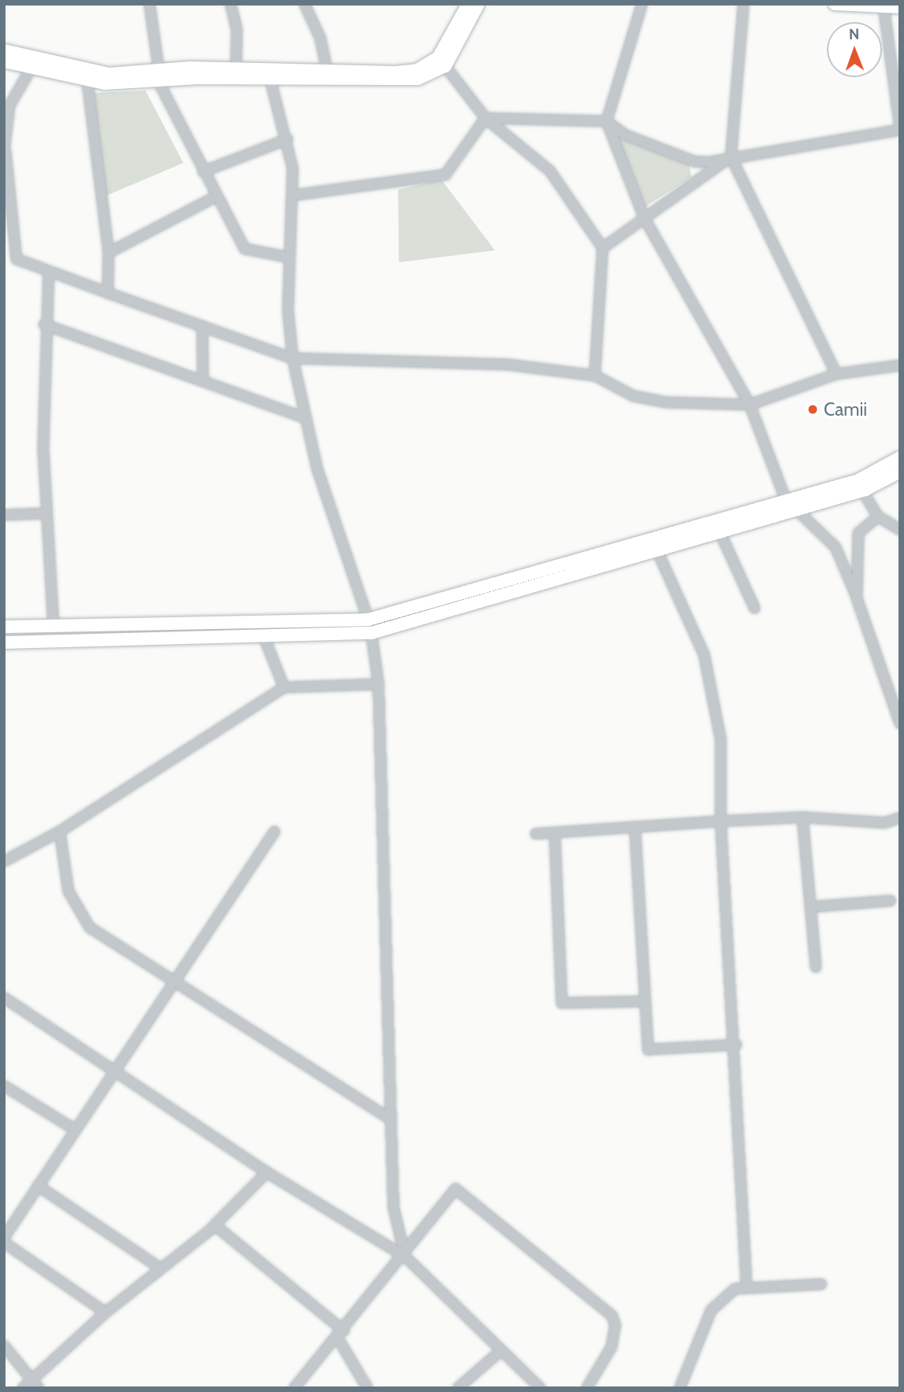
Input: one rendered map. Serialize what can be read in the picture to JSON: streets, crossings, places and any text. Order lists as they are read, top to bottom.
{
  "places": ["Camii"],
  "north": "top"
}
